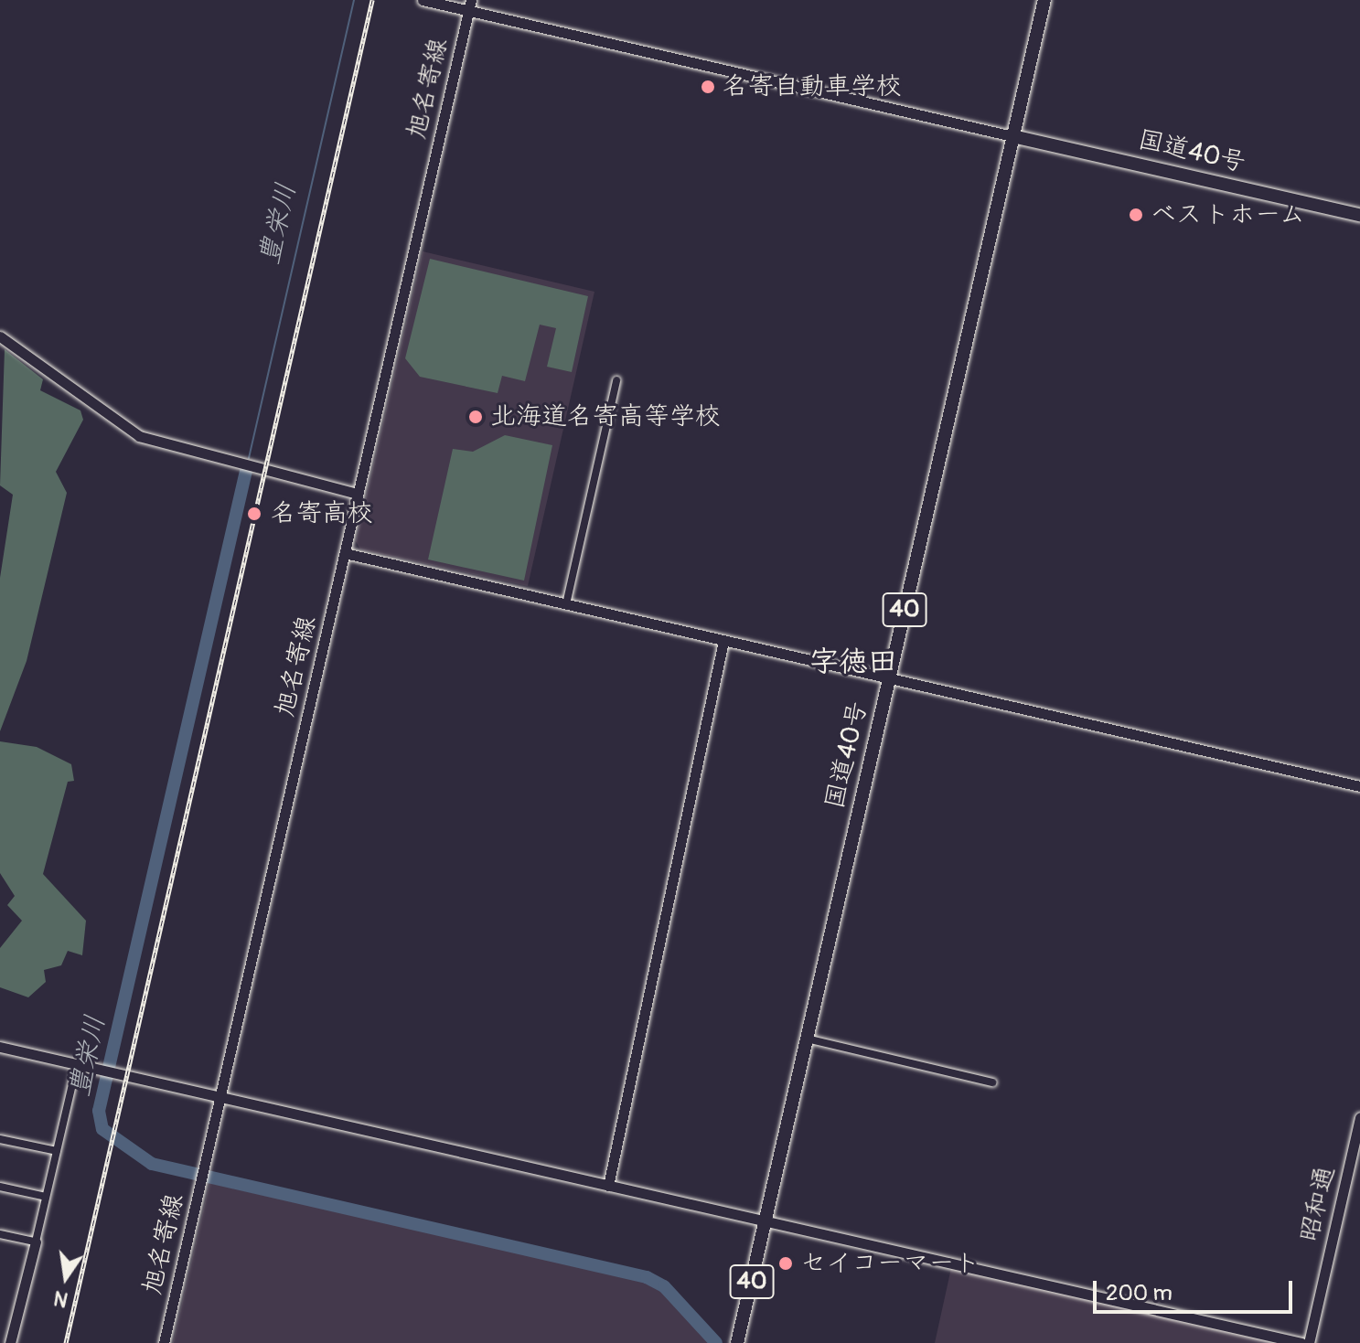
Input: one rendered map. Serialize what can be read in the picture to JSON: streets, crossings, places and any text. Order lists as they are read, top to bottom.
{
  "streets": {
    "highway": ["国道40号", "40"],
    "street": ["旭名寄線", "昭和通"]
  },
  "districts": ["字徳田"],
  "water": ["豊栄川"],
  "places": [
    "名寄自動車学校",
    "ベストホーム",
    "北海道名寄高等学校",
    "名寄高校",
    "セイコーマート"
  ],
  "scale_bar": "200 m",
  "north": "bottom"
}
